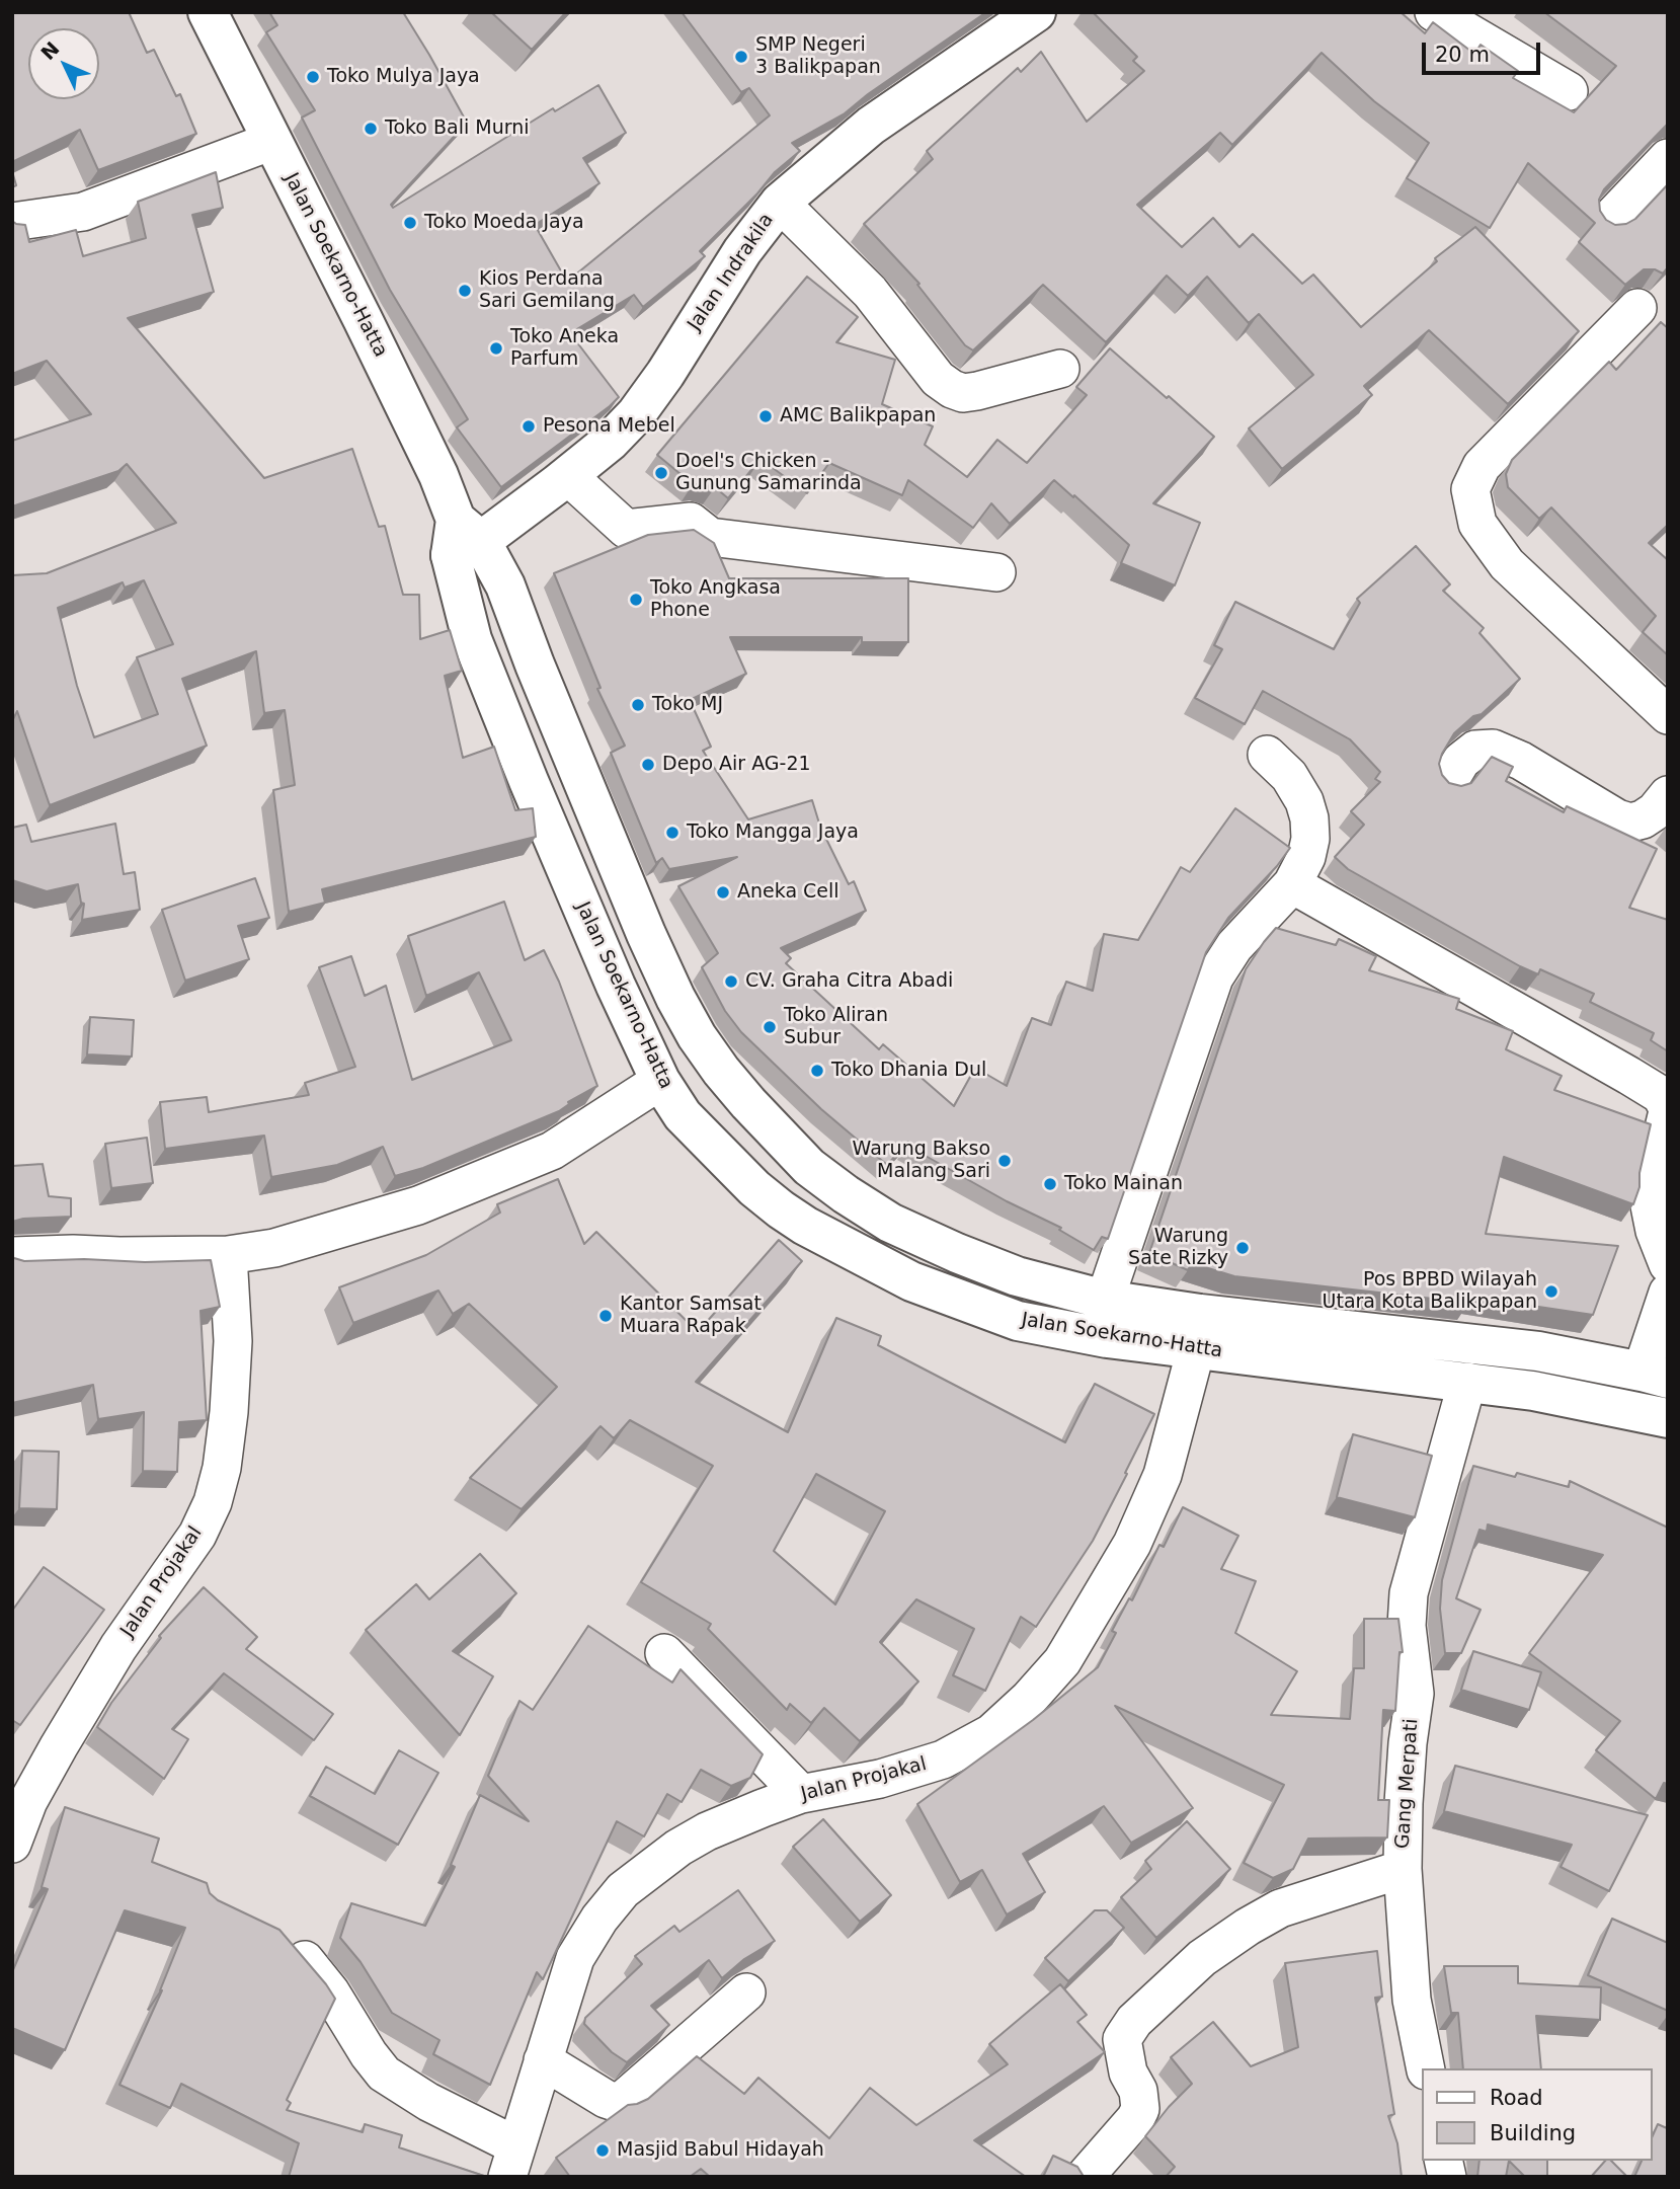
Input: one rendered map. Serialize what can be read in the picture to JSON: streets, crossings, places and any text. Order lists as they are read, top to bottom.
{
  "streets": {
    "main road": ["Jalan Soekarno-Hatta", "Jalan Indrakila"],
    "street": ["Jalan Projakal", "Gang Merpati"]
  },
  "crossings": [
    ["Jalan Soekarno-Hatta", "Jalan Indrakila"],
    ["Jalan Soekarno-Hatta", "Jalan Projakal"],
    ["Jalan Soekarno-Hatta", "Gang Merpati"]
  ],
  "places": [
    "SMP Negeri 3 Balikpapan",
    "Toko Mulya Jaya",
    "Toko Bali Murni",
    "Toko Moeda Jaya",
    "Kios Perdana Sari Gemilang",
    "Toko Aneka Parfum",
    "AMC Balikpapan",
    "Pesona Mebel",
    "Doel's Chicken - Gunung Samarinda",
    "Toko Angkasa Phone",
    "Toko MJ",
    "Depo Air AG-21",
    "Toko Mangga Jaya",
    "Aneka Cell",
    "CV. Graha Citra Abadi",
    "Toko Aliran Subur",
    "Toko Dhania Dul",
    "Warung Bakso Malang Sari",
    "Toko Mainan",
    "Warung Sate Rizky",
    "Pos BPBD Wilayah Utara Kota Balikpapan",
    "Kantor Samsat Muara Rapak",
    "Masjid Babul Hidayah"
  ],
  "legend": ["Road", "Building"],
  "scale_bar": "20 m",
  "north": "top left"
}
